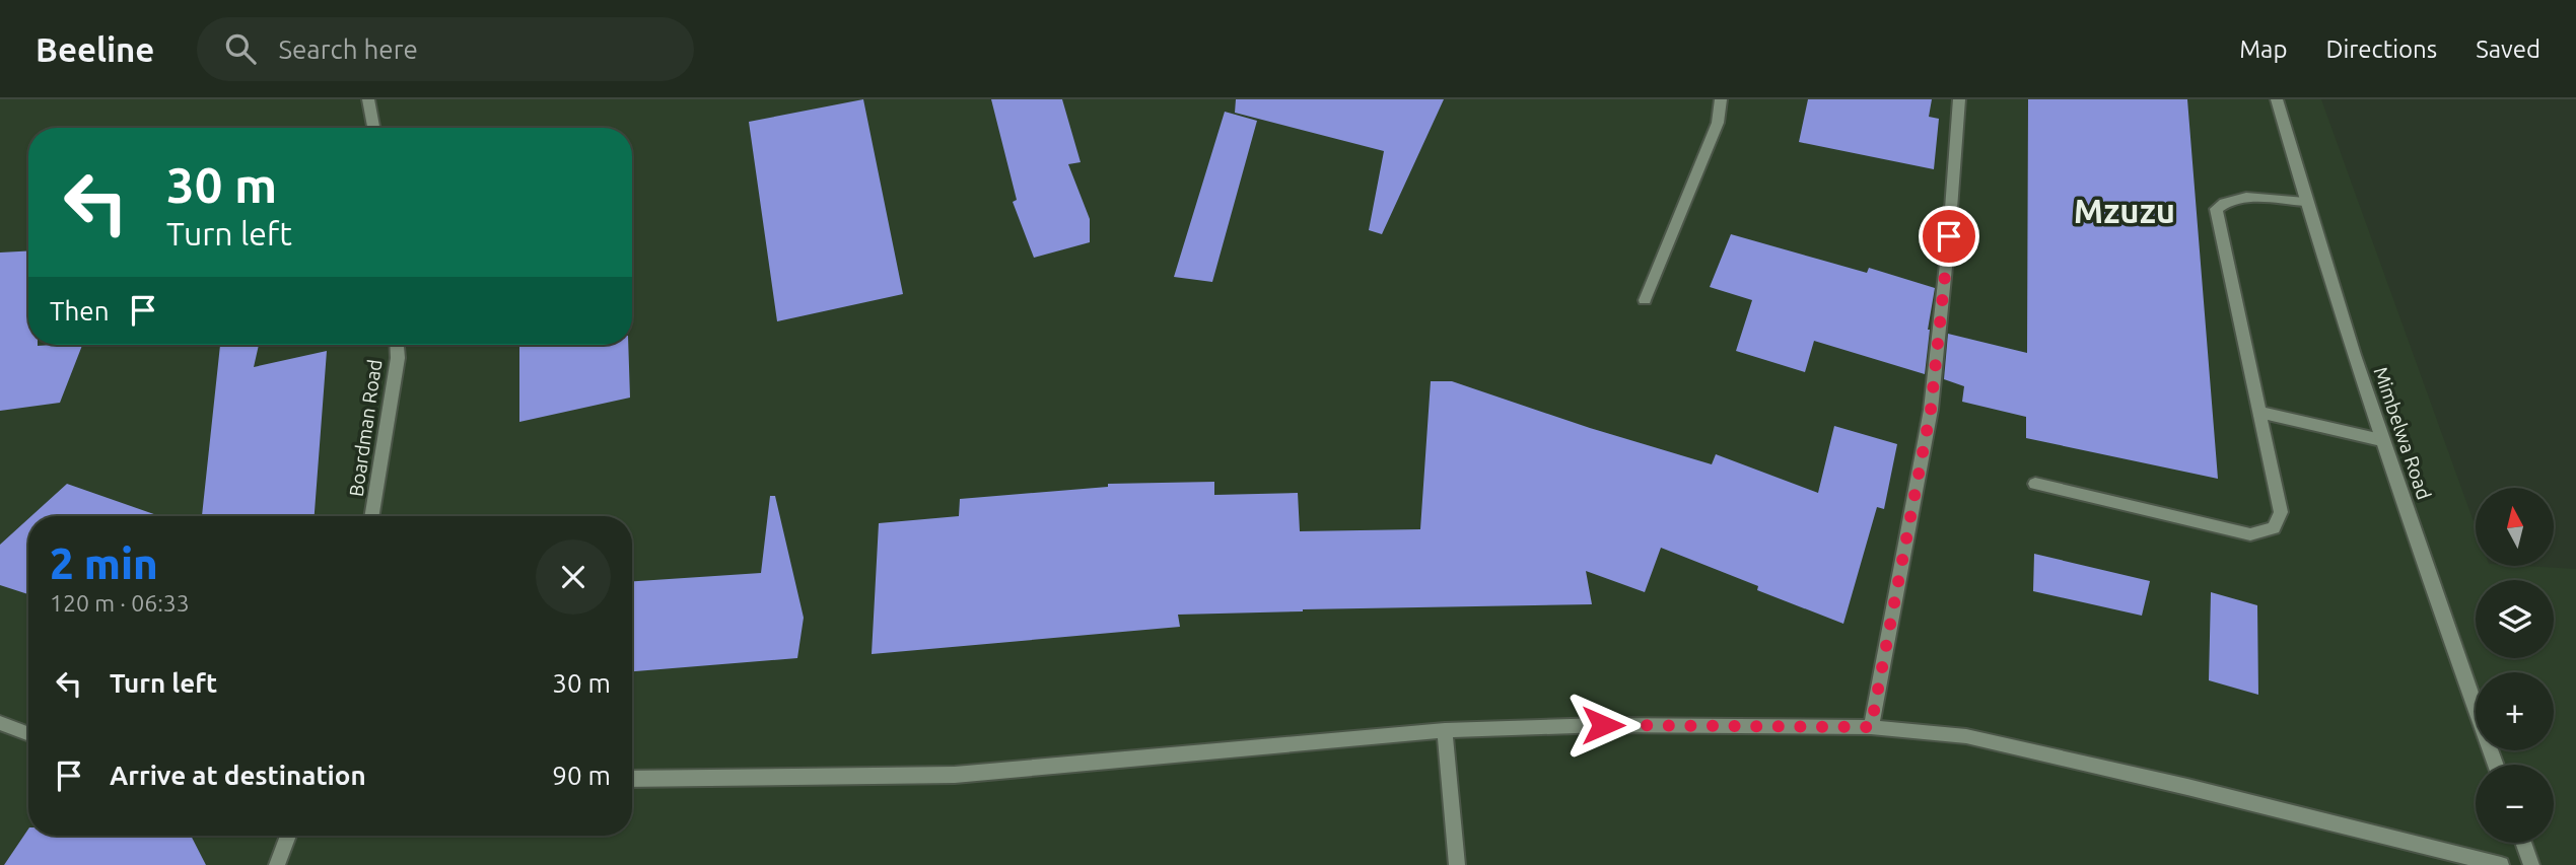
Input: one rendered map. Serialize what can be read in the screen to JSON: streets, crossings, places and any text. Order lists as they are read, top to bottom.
{
  "streets": {
    "street": ["Boardman Road", "Mimbelwa Road"]
  },
  "districts": ["Mzuzu"],
  "north": "top",
  "page": {
    "header": "Beeline",
    "search": "Search here",
    "nav": ["Map", "Directions", "Saved"],
    "turn": ["30 m", "Turn left"],
    "then": "Then",
    "map_buttons": ["+", "−"],
    "heading": ["2 min", "120 m · 06:33"],
    "list": [
      {
        "name": "Turn left",
        "value": "30 m"
      },
      {
        "name": "Arrive at destination",
        "value": "90 m"
      }
    ]
  }
}
